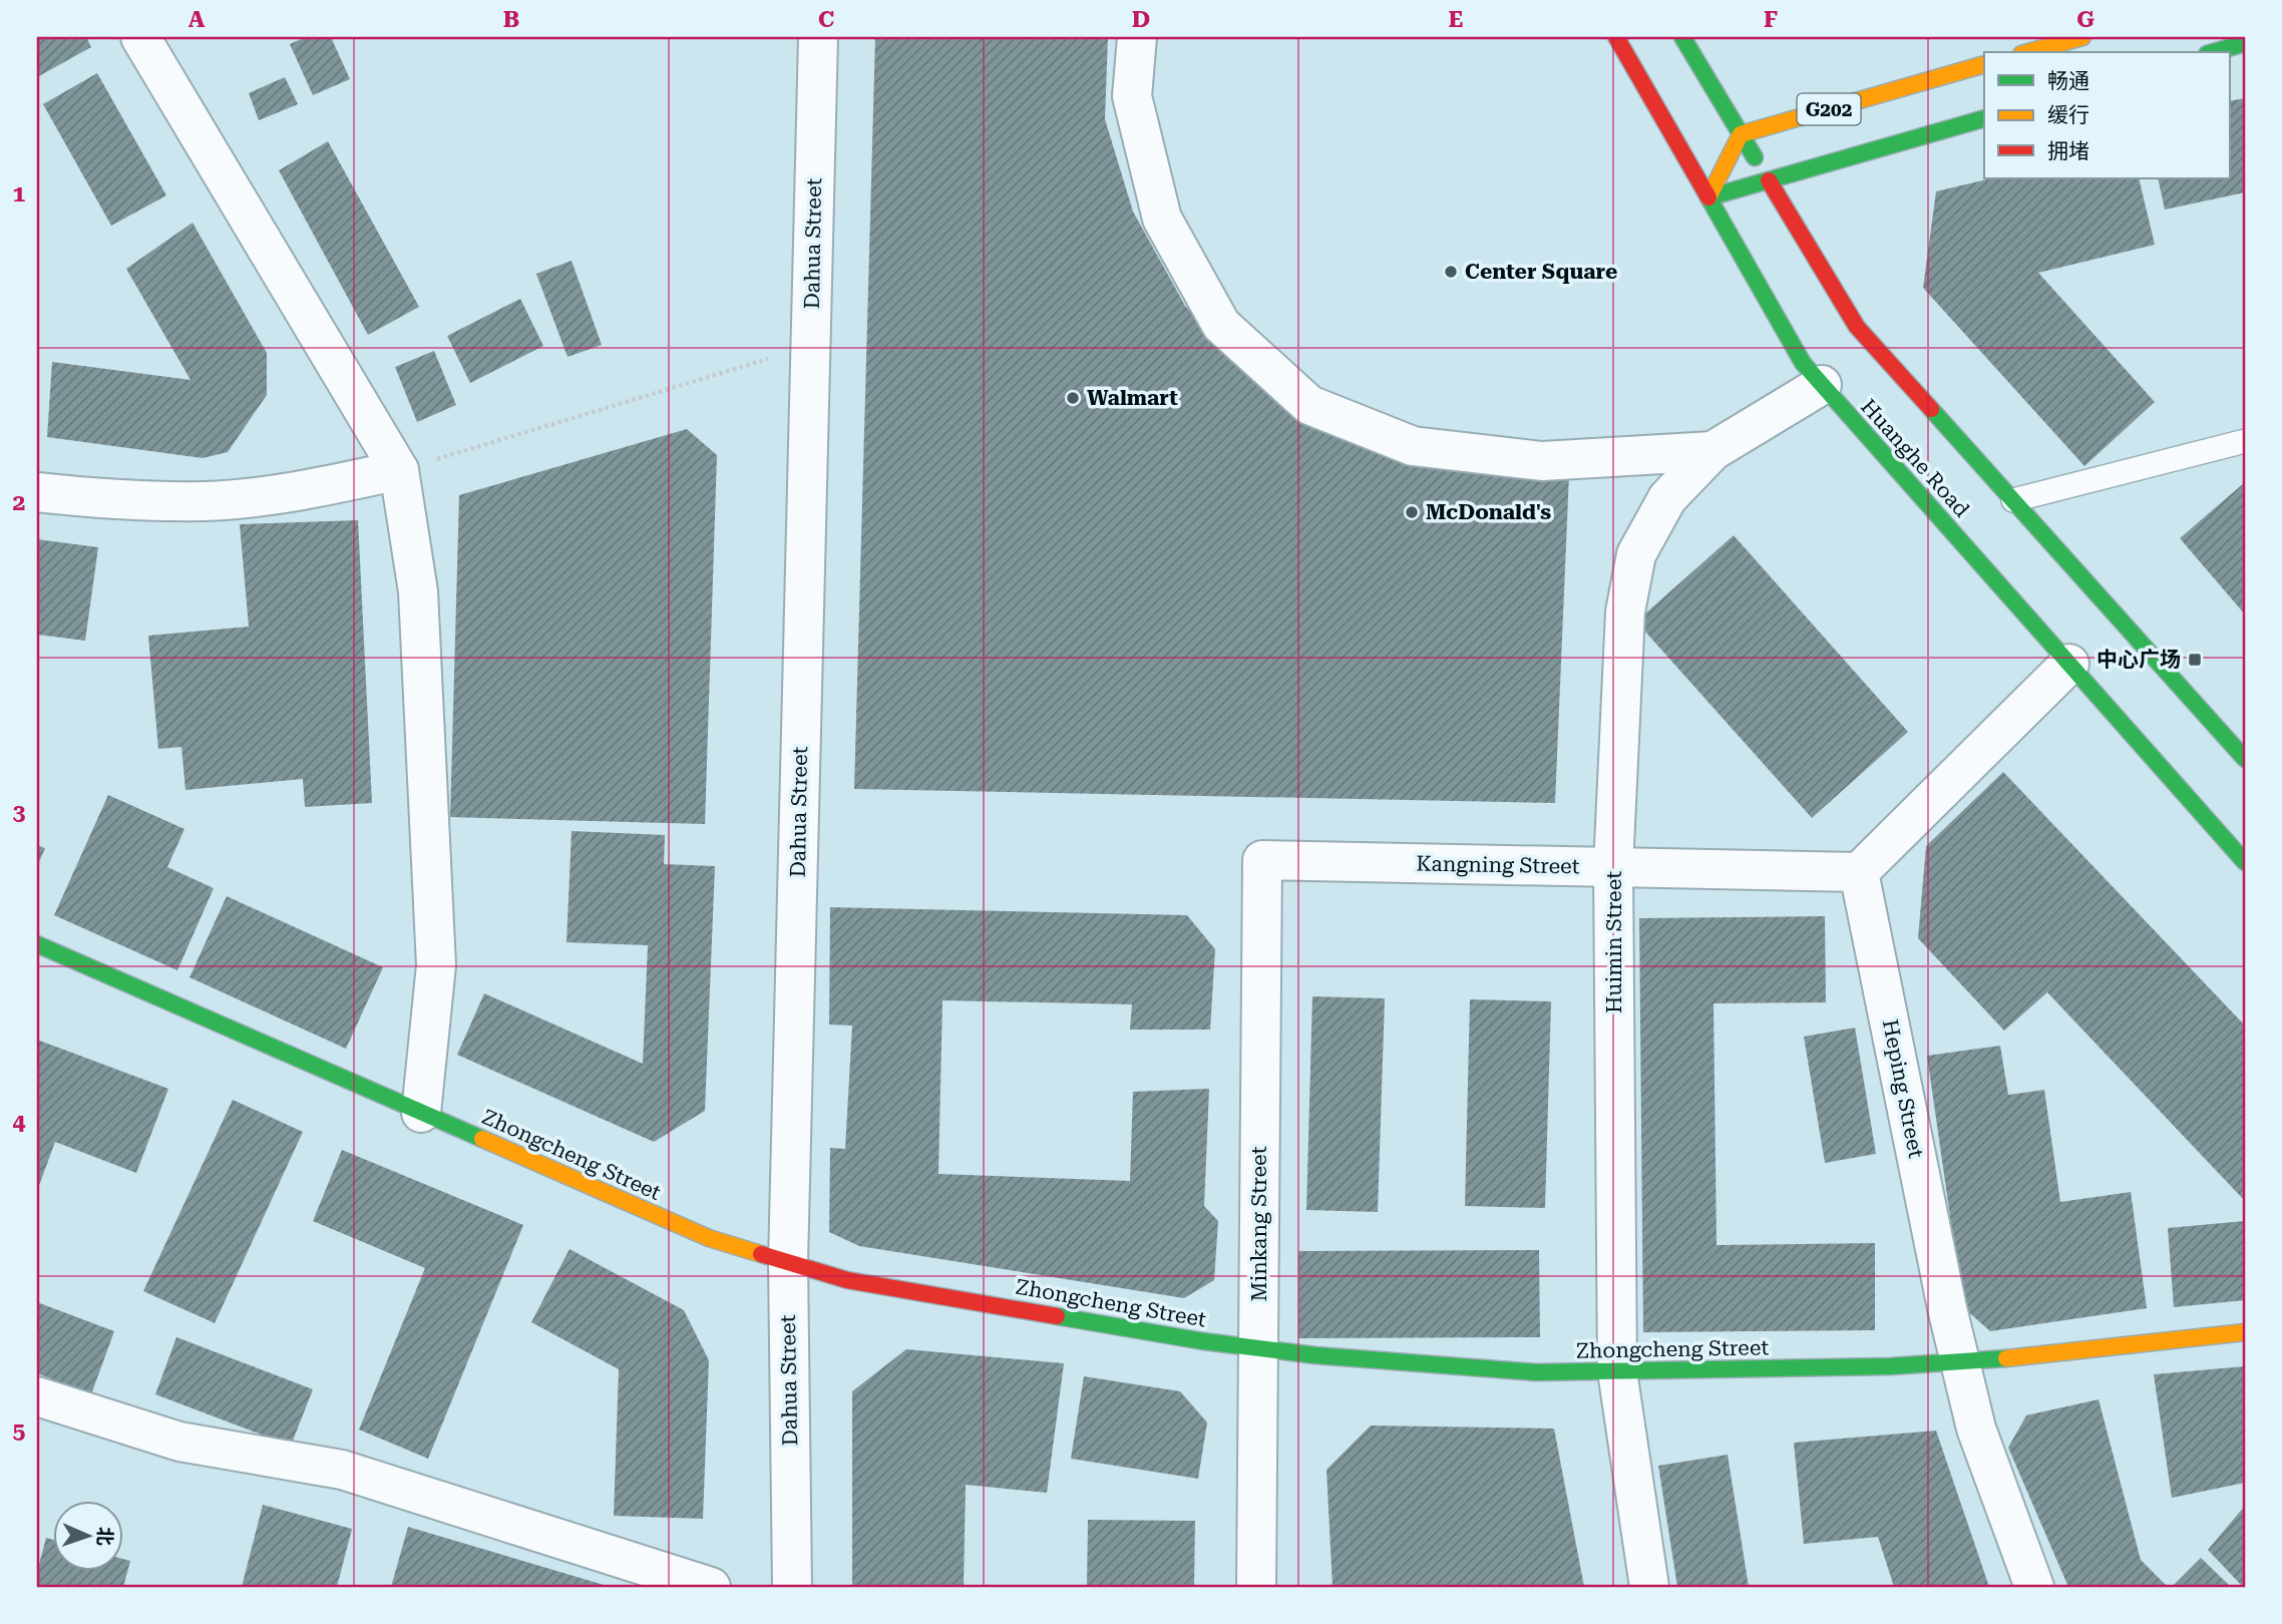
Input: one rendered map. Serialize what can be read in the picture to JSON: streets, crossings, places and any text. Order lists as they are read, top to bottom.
{
  "streets": {
    "main road": ["G202", "Huanghe Road", "Zhongcheng Street"],
    "street": [
      "Dahua Street",
      "Kangning Street",
      "Huimin Street",
      "Heping Street",
      "Minkang Street"
    ]
  },
  "crossings": [
    ["G202", "Huanghe Road"],
    ["Dahua Street", "Zhongcheng Street"],
    ["Huanghe Road", "Huimin Street"],
    ["Kangning Street", "Huimin Street"],
    ["Kangning Street", "Heping Street"],
    ["Kangning Street", "Minkang Street"],
    ["Huimin Street", "Zhongcheng Street"],
    ["Heping Street", "Zhongcheng Street"],
    ["Zhongcheng Street", "Minkang Street"]
  ],
  "places": {
    "other": ["Center Square", "Walmart", "McDonald's"],
    "transit": ["中心广场"]
  },
  "legend": ["畅通", "缓行", "拥堵"],
  "north": "right",
  "grid": {
    "columns": [
      "A",
      "B",
      "C",
      "D",
      "E",
      "F",
      "G"
    ],
    "rows": [
      "1",
      "2",
      "3",
      "4",
      "5"
    ]
  }
}
